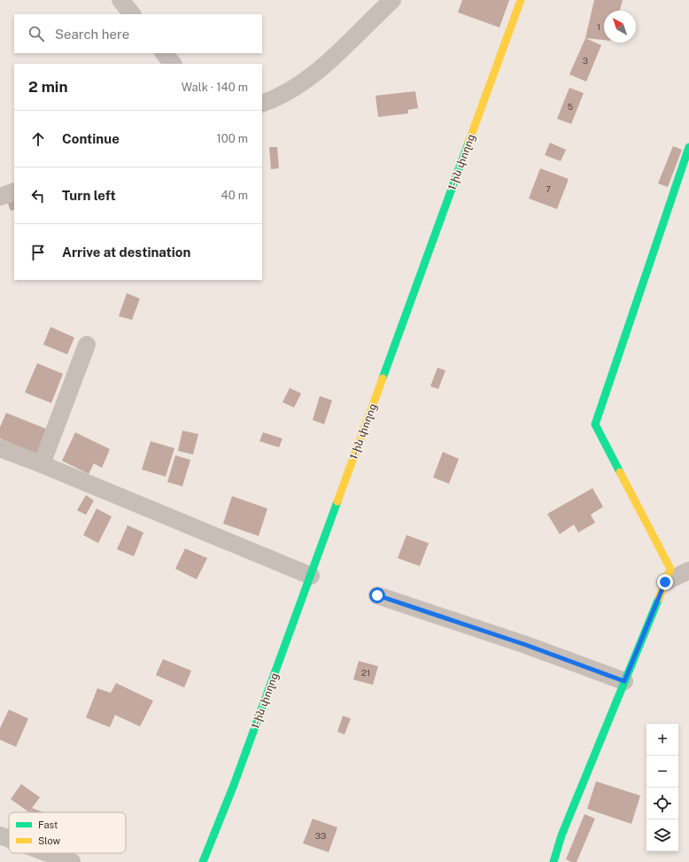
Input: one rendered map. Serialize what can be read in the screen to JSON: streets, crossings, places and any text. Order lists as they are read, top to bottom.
{
  "streets": {
    "main road": ["1-ին փողոց"]
  },
  "house_numbers": [
    "1",
    "3",
    "5",
    "7",
    "21",
    "33"
  ],
  "legend": ["Fast", "Slow"],
  "north": "top left",
  "page": {
    "search": "Search here",
    "heading": ["2 min", "Walk · 140 m"],
    "list": [
      ["Continue", "100 m"],
      ["Turn left", "40 m"],
      "Arrive at destination"
    ],
    "map_buttons": ["+", "−"]
  }
}
